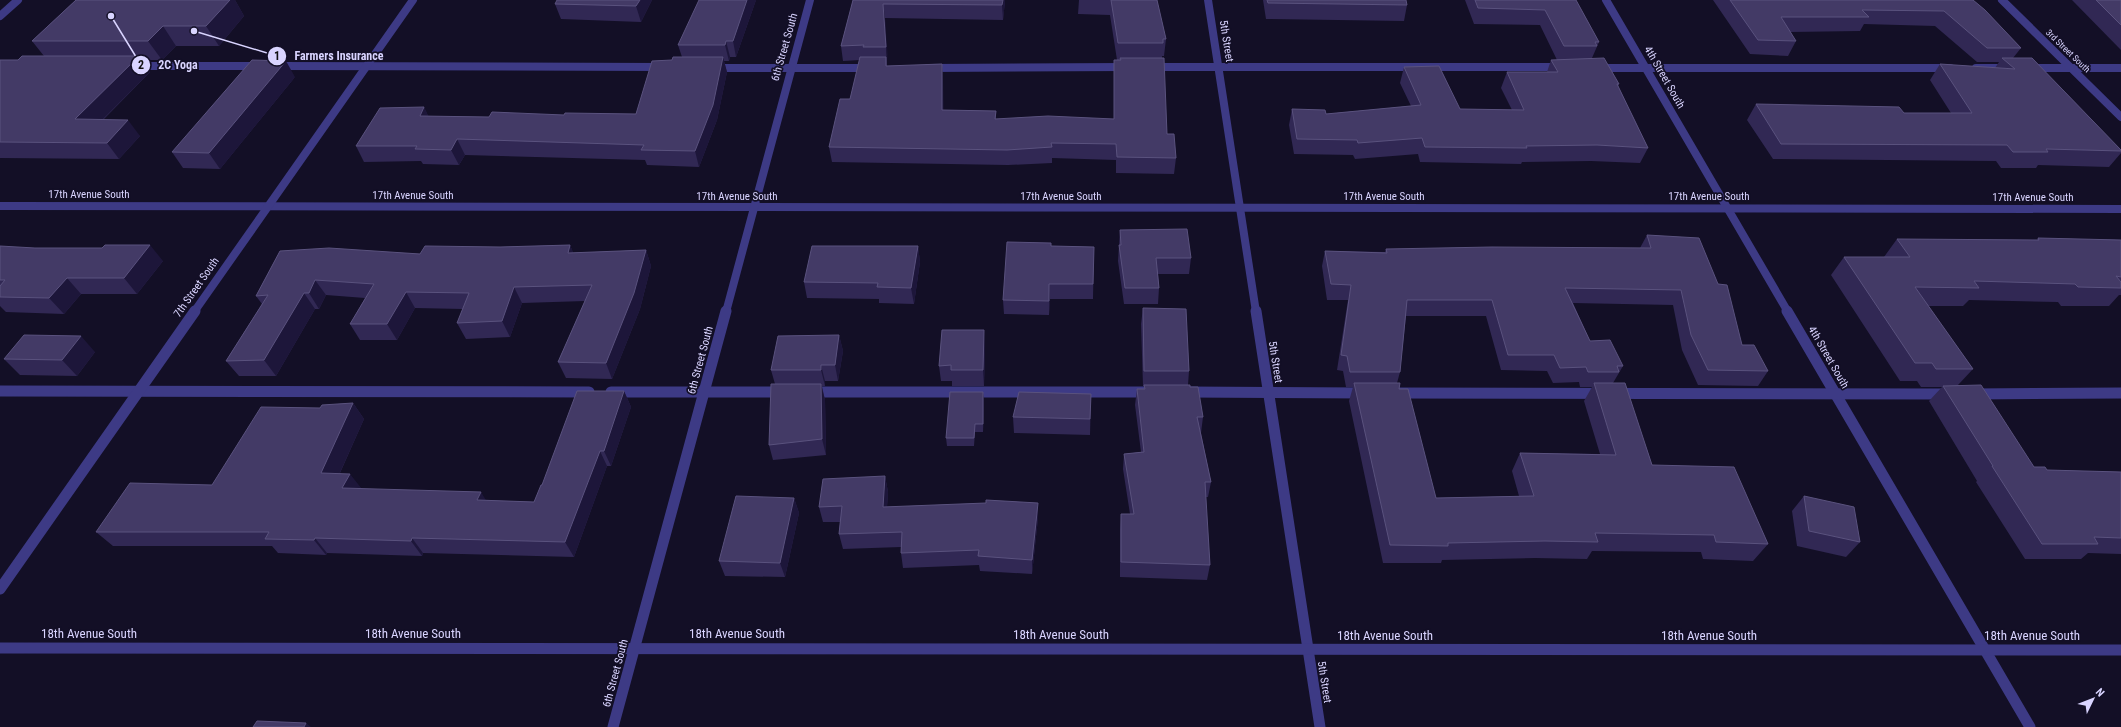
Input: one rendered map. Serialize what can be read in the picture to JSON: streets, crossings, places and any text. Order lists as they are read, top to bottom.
{
  "streets": {
    "street": [
      "5th Street",
      "6th Street South",
      "3rd Street South",
      "4th Street South",
      "17th Avenue South",
      "7th Street South",
      "18th Avenue South"
    ]
  },
  "crossings": [
    ["5th Street", "17th Avenue South"],
    ["5th Street", "18th Avenue South"],
    ["6th Street South", "17th Avenue South"],
    ["6th Street South", "18th Avenue South"],
    ["4th Street South", "17th Avenue South"],
    ["4th Street South", "18th Avenue South"],
    ["17th Avenue South", "7th Street South"]
  ],
  "places": ["2C Yoga", "Farmers Insurance"],
  "north": "top right"
}
